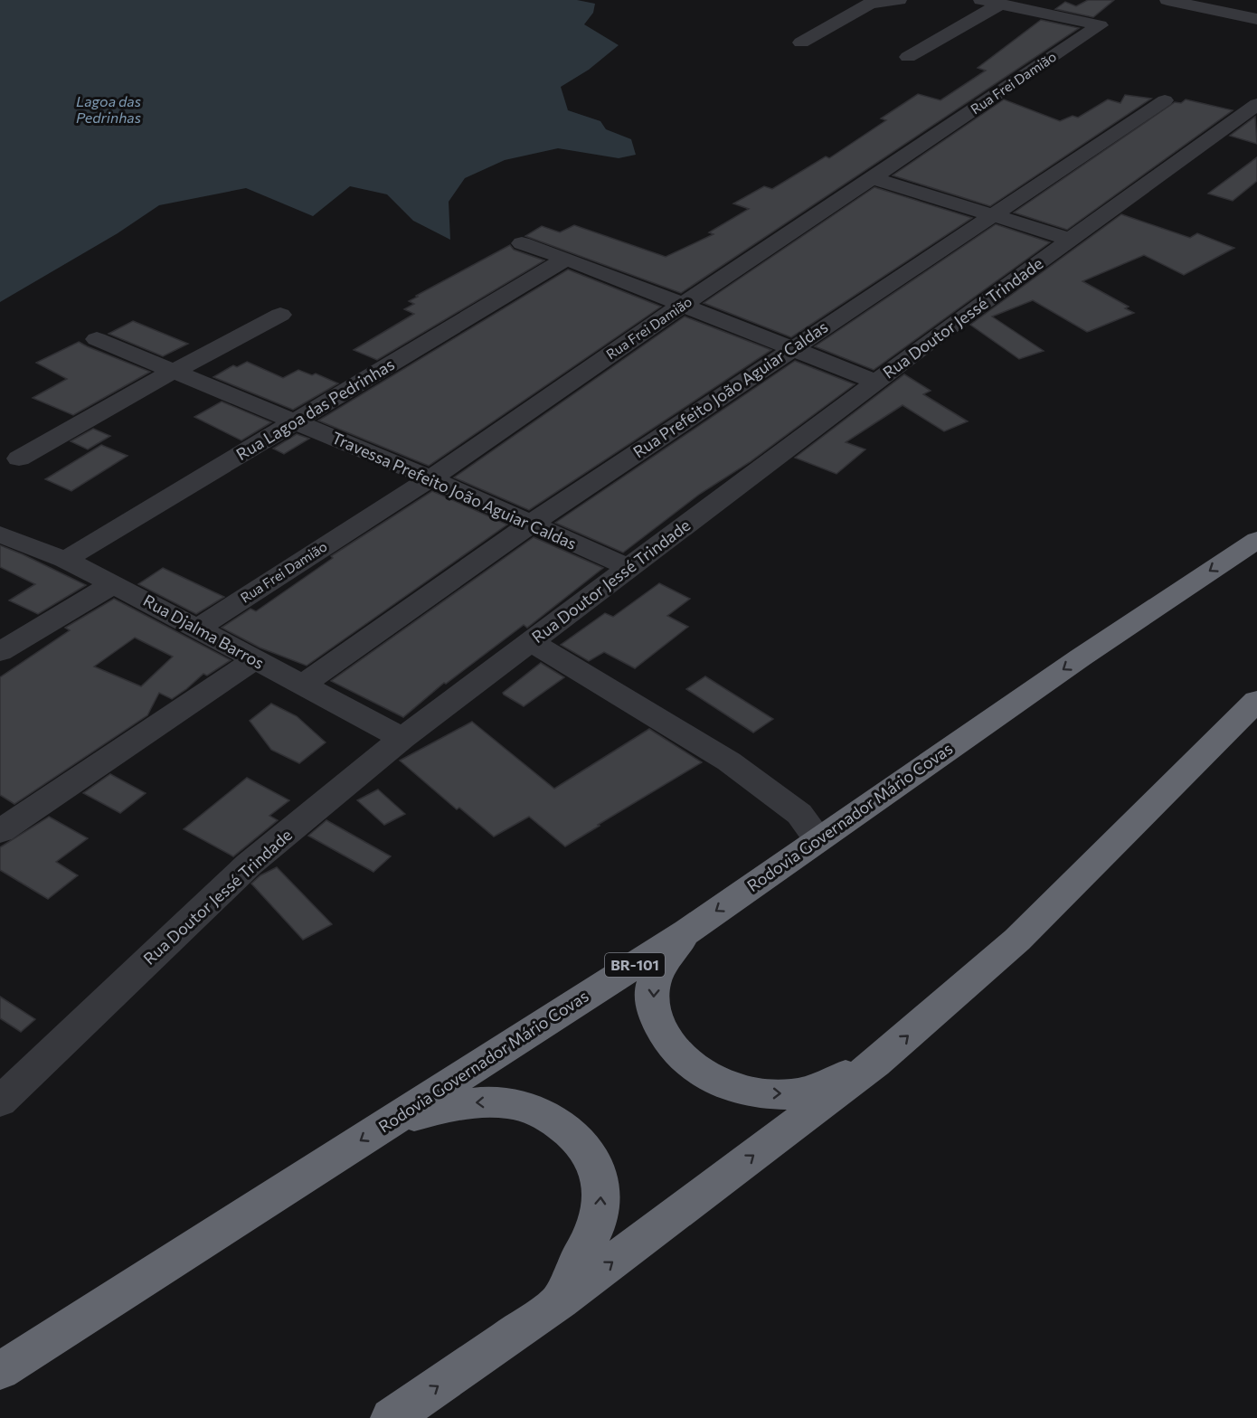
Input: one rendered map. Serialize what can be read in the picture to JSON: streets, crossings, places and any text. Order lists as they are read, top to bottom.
{
  "streets": {
    "highway": ["Rodovia Governador Mário Covas", "BR-101"],
    "street": [
      "Rua Frei Damião",
      "Rua Doutor Jessé Trindade",
      "Rua Prefeito João Aguiar Caldas",
      "Rua Lagoa das Pedrinhas",
      "Travessa Prefeito João Aguiar Caldas",
      "Rua Djalma Barros"
    ]
  },
  "crossings": [
    ["Rua Frei Damião", "Travessa Prefeito João Aguiar Caldas"],
    ["Rua Frei Damião", "Rua Djalma Barros"],
    ["Rua Doutor Jessé Trindade", "Travessa Prefeito João Aguiar Caldas"],
    ["Rua Doutor Jessé Trindade", "Rua Djalma Barros"],
    ["Rua Prefeito João Aguiar Caldas", "Travessa Prefeito João Aguiar Caldas"],
    ["Rua Prefeito João Aguiar Caldas", "Rua Djalma Barros"],
    ["Rua Lagoa das Pedrinhas", "Travessa Prefeito João Aguiar Caldas"],
    ["Rua Lagoa das Pedrinhas", "Rua Djalma Barros"]
  ],
  "water": ["Lagoa das Pedrinhas"]
}
